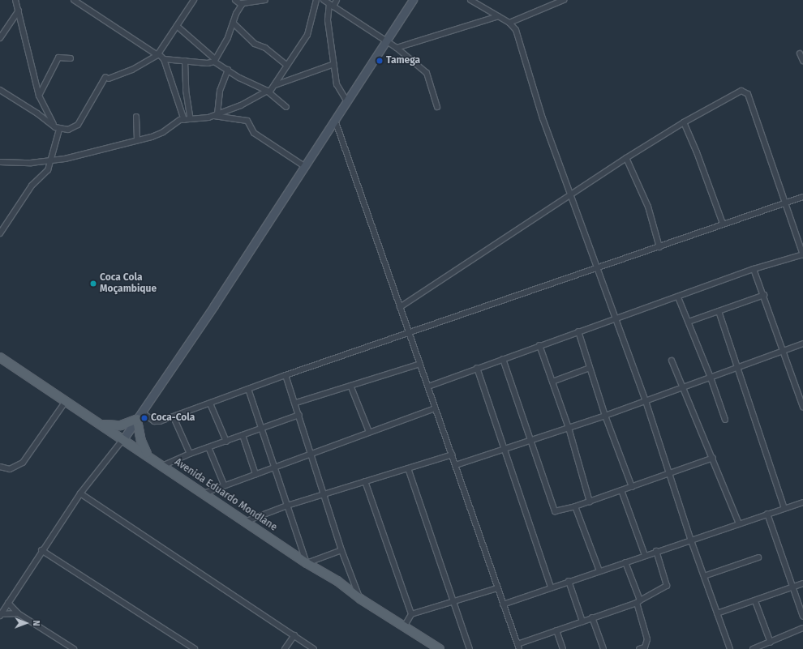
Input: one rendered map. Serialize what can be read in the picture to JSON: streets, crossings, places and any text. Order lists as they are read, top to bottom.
{
  "streets": {
    "main road": ["Avenida Eduardo Mondlane"]
  },
  "places": ["Tamega", "Coca Cola Moçambique", "Coca-Cola"],
  "north": "right"
}
